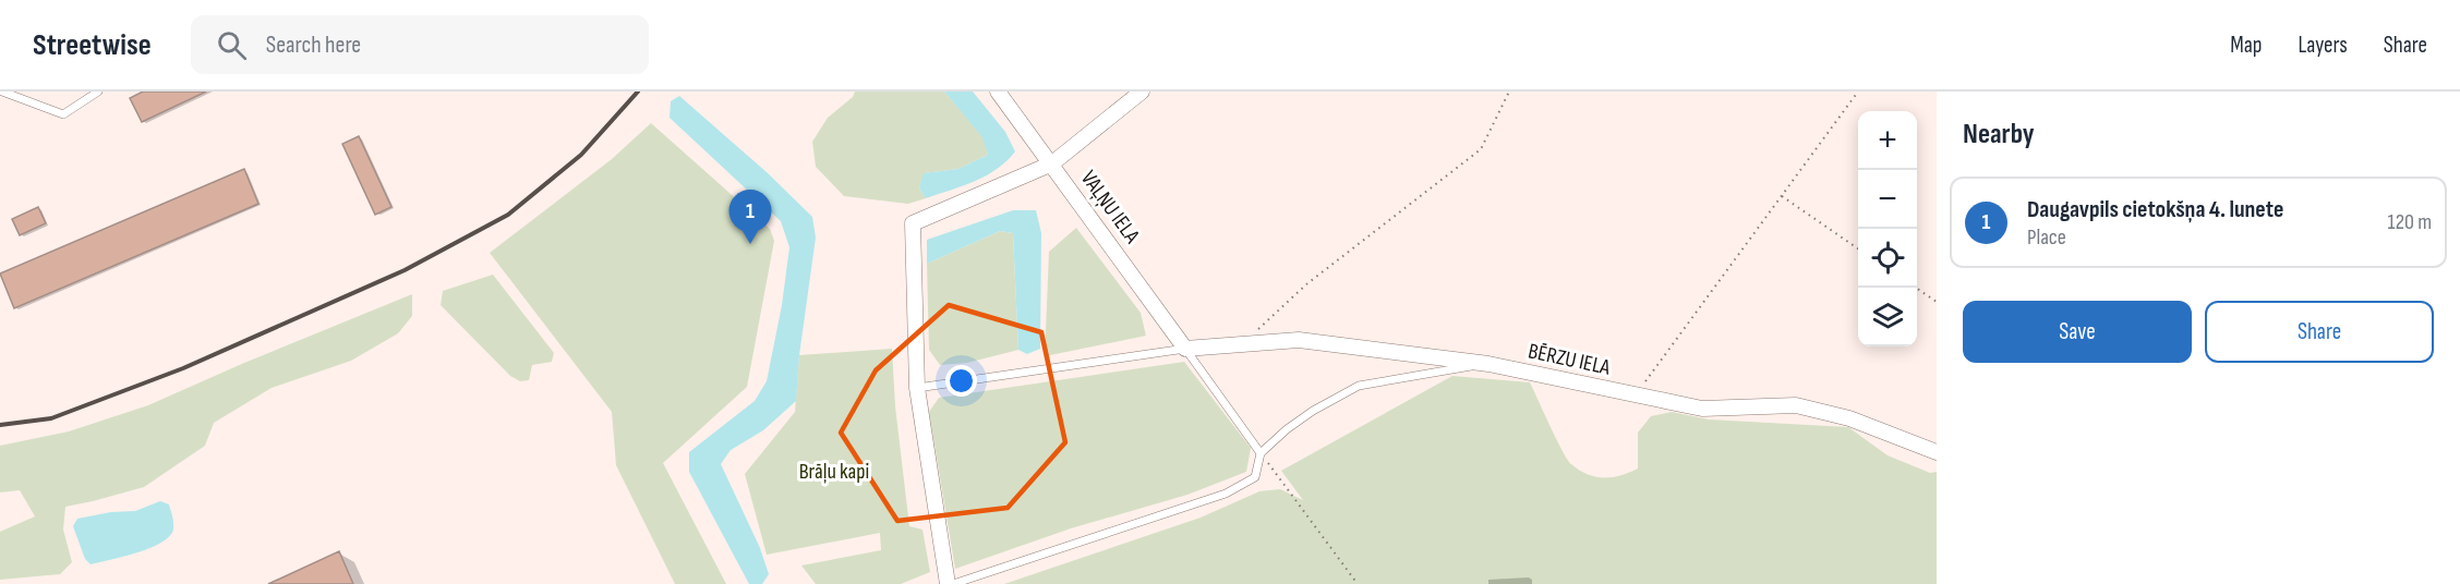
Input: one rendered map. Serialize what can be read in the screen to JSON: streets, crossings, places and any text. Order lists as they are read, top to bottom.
{
  "streets": {
    "street": ["VAĻŅU IELA", "BĒRZU IELA"]
  },
  "crossings": [
    ["VAĻŅU IELA", "BĒRZU IELA"]
  ],
  "parks": ["Brāļu kapi"],
  "page": {
    "header": "Streetwise",
    "search": "Search here",
    "nav": ["Map", "Layers", "Share"],
    "heading": "Nearby",
    "map_buttons": ["+", "−"],
    "list": [
      {
        "mark": "1",
        "name": "Daugavpils cietokšņa 4. lunete",
        "note": "Place",
        "value": "120 m"
      }
    ],
    "pins": "1",
    "buttons": ["Save", "Share"]
  }
}
